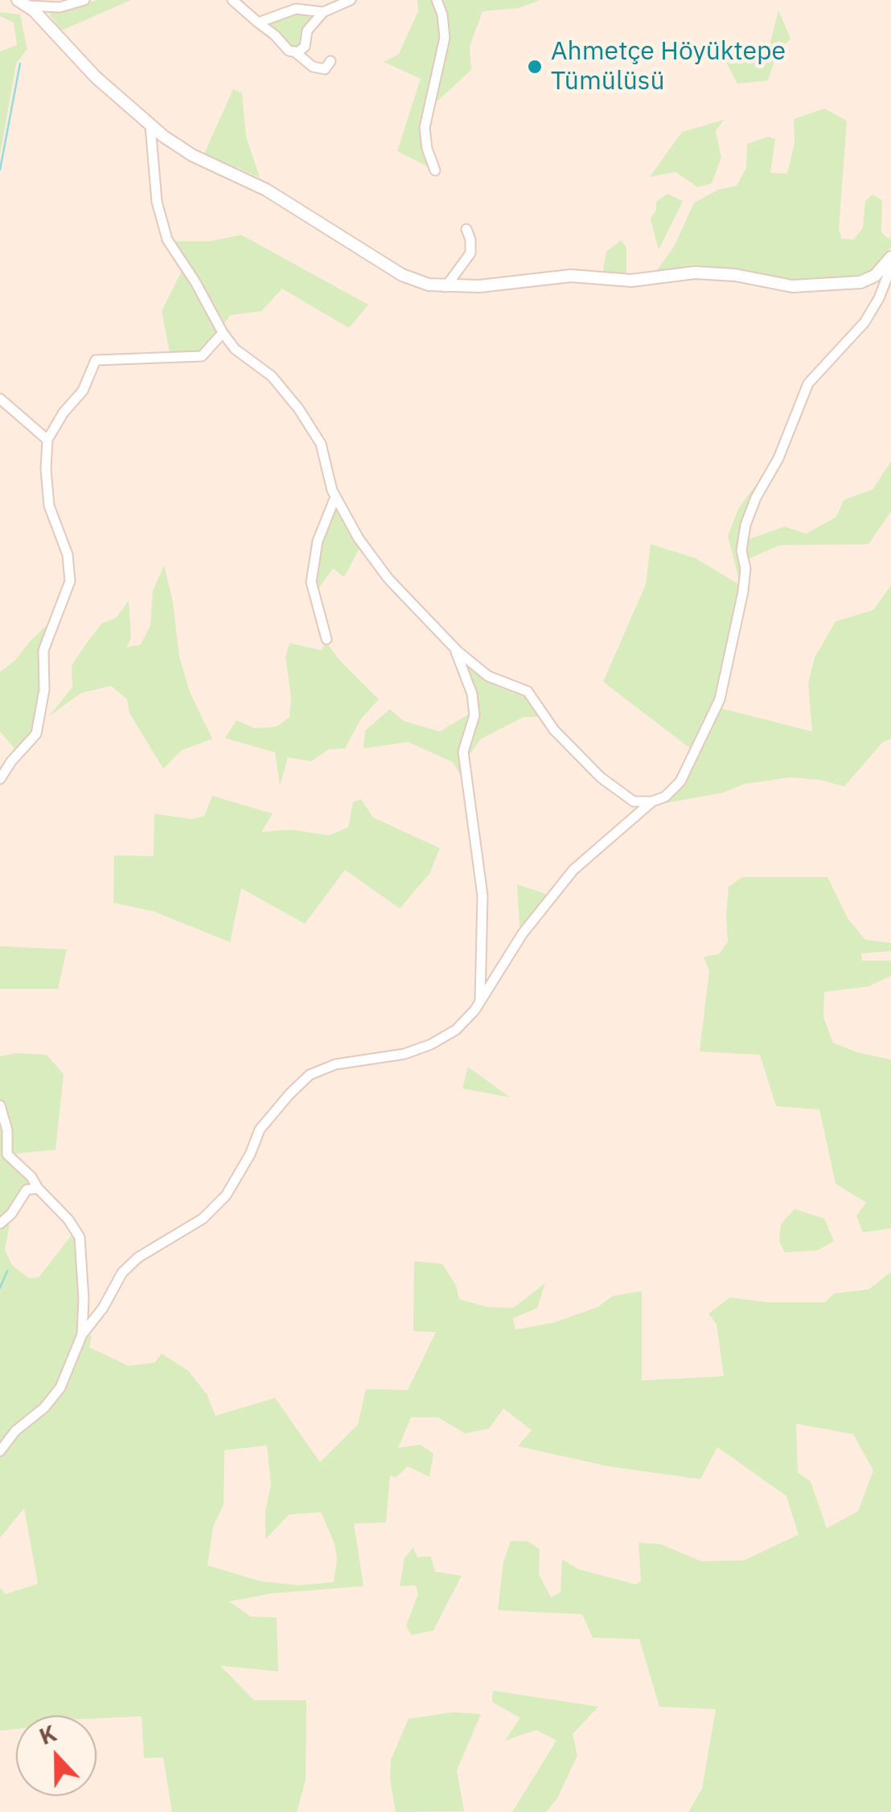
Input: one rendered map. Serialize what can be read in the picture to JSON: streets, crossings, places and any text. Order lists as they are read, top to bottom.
{
  "places": ["Ahmetçe Höyüktepe Tümülüsü"],
  "north": "top"
}
